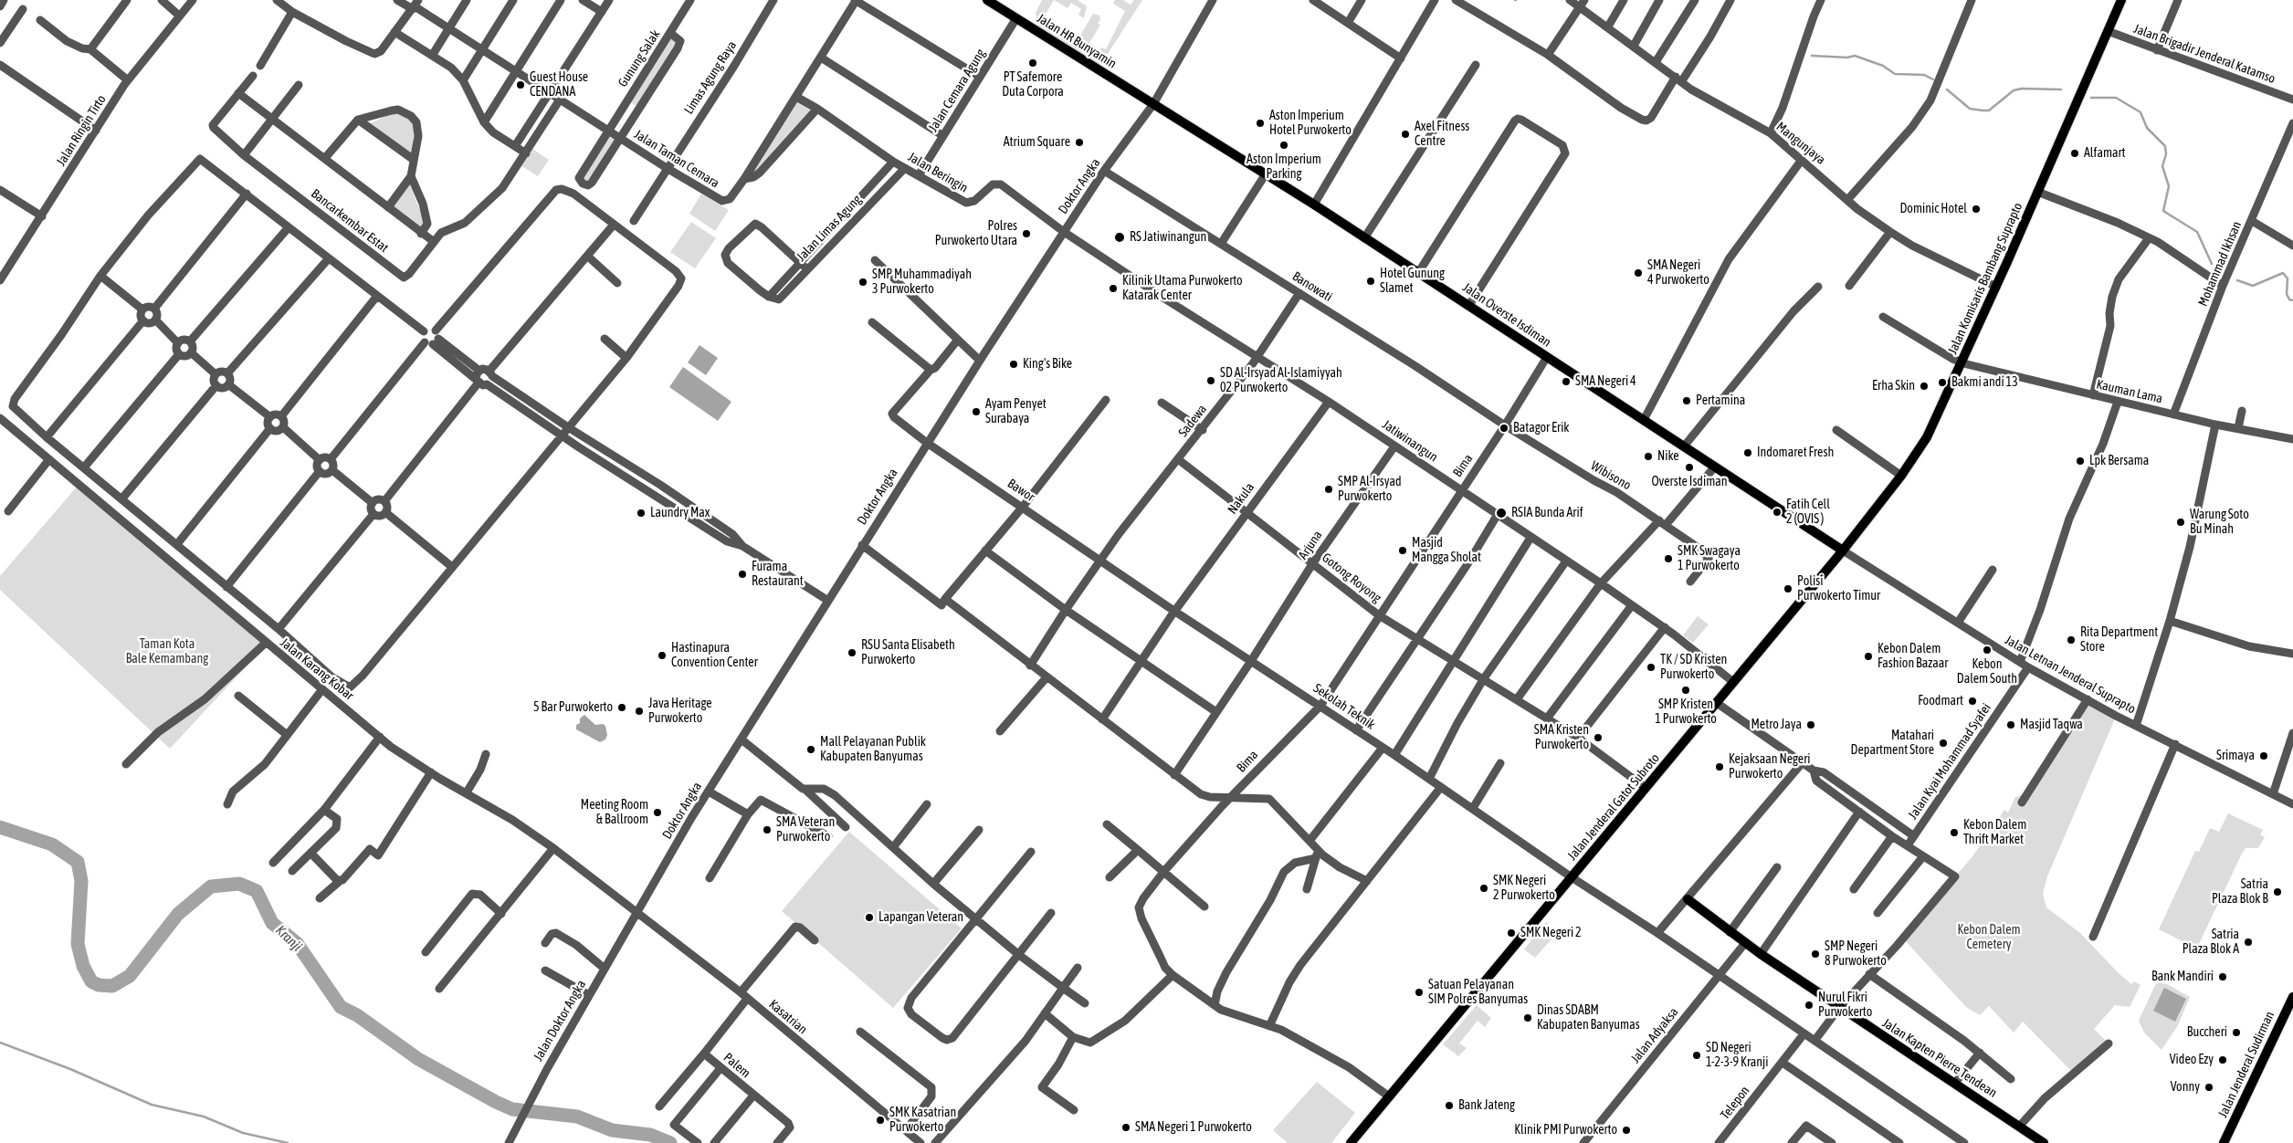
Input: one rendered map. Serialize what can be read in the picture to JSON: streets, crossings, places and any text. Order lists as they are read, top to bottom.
{
  "streets": {
    "main road": [
      "Jalan HR Bunyamin",
      "Jalan Komisaris Bambang Suprapto",
      "Jalan Overste Isdiman",
      "Jalan Jenderal Gatot Subroto",
      "Jalan Kapten Pierre Tendean",
      "Jalan Jenderal Sudirman"
    ],
    "street": [
      "Jalan Brigadir Jenderal Katamso",
      "Gunung Salak",
      "Limas Agung Raya",
      "Jalan Cemara Agung",
      "Jalan Ringin Tirto",
      "Mangunjaya",
      "Jalan Taman Cemara",
      "Jalan Beringin",
      "Doktor Angka",
      "Bancarkembar Estat",
      "Jalan Limas Agung",
      "Mohammad Ikhsan",
      "Banowati",
      "Kauman Lama",
      "Sadewa",
      "Jatiwinangun",
      "Bima",
      "Wibisono",
      "Bawor",
      "Nakula",
      "Arjuna",
      "Gotong Royong",
      "Jalan Karang Kobar",
      "Jalan Letnan Jenderal Suprapto",
      "Sekolah Teknik",
      "Jalan Kyai Mohammad Syafei",
      "Kasatrian",
      "Jalan Doktor Angka",
      "Jalan Adyaksa",
      "Palem",
      "Telepon"
    ]
  },
  "crossings": [
    ["Jalan HR Bunyamin", "Jalan Cemara Agung"],
    ["Jalan HR Bunyamin", "Doktor Angka"],
    ["Jalan HR Bunyamin", "Jalan Overste Isdiman"],
    ["Jalan Brigadir Jenderal Katamso", "Jalan Komisaris Bambang Suprapto"],
    ["Gunung Salak", "Jalan Taman Cemara"],
    ["Limas Agung Raya", "Jalan Taman Cemara"],
    ["Jalan Cemara Agung", "Jalan Beringin"],
    ["Mangunjaya", "Jalan Komisaris Bambang Suprapto"],
    ["Jalan Taman Cemara", "Jalan Beringin"],
    ["Jalan Taman Cemara", "Bancarkembar Estat"],
    ["Jalan Beringin", "Doktor Angka"],
    ["Jalan Beringin", "Jalan Limas Agung"],
    ["Jalan Beringin", "Jatiwinangun"],
    ["Doktor Angka", "Banowati"],
    ["Doktor Angka", "Jalan Overste Isdiman"],
    ["Doktor Angka", "Jatiwinangun"],
    ["Doktor Angka", "Bawor"],
    ["Doktor Angka", "Jalan Karang Kobar"],
    ["Doktor Angka", "Kasatrian"],
    ["Doktor Angka", "Jalan Doktor Angka"],
    ["Mohammad Ikhsan", "Kauman Lama"],
    ["Jalan Komisaris Bambang Suprapto", "Jalan Overste Isdiman"],
    ["Jalan Komisaris Bambang Suprapto", "Kauman Lama"],
    ["Jalan Komisaris Bambang Suprapto", "Jalan Letnan Jenderal Suprapto"],
    ["Jalan Komisaris Bambang Suprapto", "Jalan Jenderal Gatot Subroto"],
    ["Banowati", "Sadewa"],
    ["Banowati", "Bima"],
    ["Banowati", "Wibisono"],
    ["Jalan Overste Isdiman", "Bima"],
    ["Jalan Overste Isdiman", "Jalan Letnan Jenderal Suprapto"],
    ["Jalan Overste Isdiman", "Jalan Jenderal Gatot Subroto"],
    ["Sadewa", "Jatiwinangun"],
    ["Sadewa", "Bawor"],
    ["Sadewa", "Gotong Royong"],
    ["Sadewa", "Sekolah Teknik"],
    ["Jatiwinangun", "Bima"],
    ["Jatiwinangun", "Nakula"],
    ["Jatiwinangun", "Arjuna"],
    ["Jatiwinangun", "Jalan Jenderal Gatot Subroto"],
    ["Bima", "Wibisono"],
    ["Bima", "Gotong Royong"],
    ["Bima", "Sekolah Teknik"],
    ["Bima", "Jalan Jenderal Gatot Subroto"],
    ["Bawor", "Sekolah Teknik"],
    ["Nakula", "Gotong Royong"],
    ["Nakula", "Sekolah Teknik"],
    ["Arjuna", "Gotong Royong"],
    ["Arjuna", "Sekolah Teknik"],
    ["Gotong Royong", "Jalan Jenderal Gatot Subroto"],
    ["Jalan Karang Kobar", "Kasatrian"],
    ["Jalan Karang Kobar", "Jalan Doktor Angka"],
    ["Jalan Letnan Jenderal Suprapto", "Jalan Kyai Mohammad Syafei"],
    ["Jalan Letnan Jenderal Suprapto", "Jalan Jenderal Gatot Subroto"],
    ["Sekolah Teknik", "Jalan Jenderal Gatot Subroto"],
    ["Sekolah Teknik", "Jalan Adyaksa"],
    ["Sekolah Teknik", "Telepon"],
    ["Jalan Kyai Mohammad Syafei", "Jalan Jenderal Gatot Subroto"],
    ["Kasatrian", "Jalan Doktor Angka"],
    ["Kasatrian", "Palem"],
    ["Jalan Adyaksa", "Jalan Kapten Pierre Tendean"]
  ],
  "water": ["Kranji"],
  "parks": ["Taman Kota Bale Kemambang", "Kebon Dalem Cemetery"],
  "places": [
    "PT Safemore Duta Corpora",
    "Guest House CENDANA",
    "Aston Imperium Hotel Purwokerto",
    "Axel Fitness Centre",
    "Atrium Square",
    "Aston Imperium Parking",
    "Alfamart",
    "Dominic Hotel",
    "Polres Purwokerto Utara",
    "RS Jatiwinangun",
    "SMA Negeri 4 Purwokerto",
    "Hotel Gunung Slamet",
    "SMP Muhammadiyah 3 Purwokerto",
    "Kilinik Utama Purwokerto Katarak Center",
    "King's Bike",
    "SD Al-Irsyad Al-Islamiyyah 02 Purwokerto",
    "SMA Negeri 4",
    "Bakmi andi 13",
    "Erha Skin",
    "Pertamina",
    "Ayam Penyet Surabaya",
    "Batagor Erik",
    "Indomaret Fresh",
    "Nike",
    "Lpk Bersama",
    "Overste Isdiman",
    "SMP Al-Irsyad Purwokerto",
    "Fatih Cell 2 (OVIS )",
    "Laundry Max",
    "RSIA Bunda Arif",
    "Warung Soto Bu Minah",
    "Masjid Mangga Sholat",
    "SMK Swagaya 1 Purwokerto",
    "Furama Restaurant",
    "Polisi Purwokerto Timur",
    "Rita Department Store",
    "Kebon Dalem South",
    "RSU Santa Elisabeth Purwokerto",
    "Hastinapura Convention Center",
    "Kebon Dalem Fashion Bazaar",
    "TK / SD Kristen Purwokerto",
    "SMP Kristen 1 Purwokerto",
    "Foodmart",
    "5 Bar Purwokerto",
    "Java Heritage Purwokerto",
    "Metro Jaya",
    "Masjid Taqwa",
    "SMA Kristen Purwokerto",
    "Matahari Department Store",
    "Mall Pelayanan Publik Kabupaten Banyumas",
    "Srimaya",
    "Kejaksaan Negeri Purwokerto",
    "Meeting Room & Ballroom",
    "SMA Veteran Purwokerto",
    "Kebon Dalem Thrift Market",
    "SMK Negeri 2 Purwokerto",
    "Satria Plaza Blok B",
    "Lapangan Veteran",
    "SMK Negeri 2",
    "Satria Plaza Blok A",
    "SMP Negeri 8 Purwokerto",
    "Bank Mandiri",
    "Satuan Pelayanan SIM Polres Banyumas",
    "Nurul Fikri Purwokerto",
    "Dinas SDABM Kabupaten Banyumas",
    "Buccheri",
    "SD Negeri 1-2-3-9 Kranji",
    "Video Ezy",
    "Vonny",
    "Bank Jateng",
    "SMK Kasatrian Purwokerto",
    "SMA Negeri 1 Purwokerto",
    "Klinik PMI Purwokerto"
  ]
}
